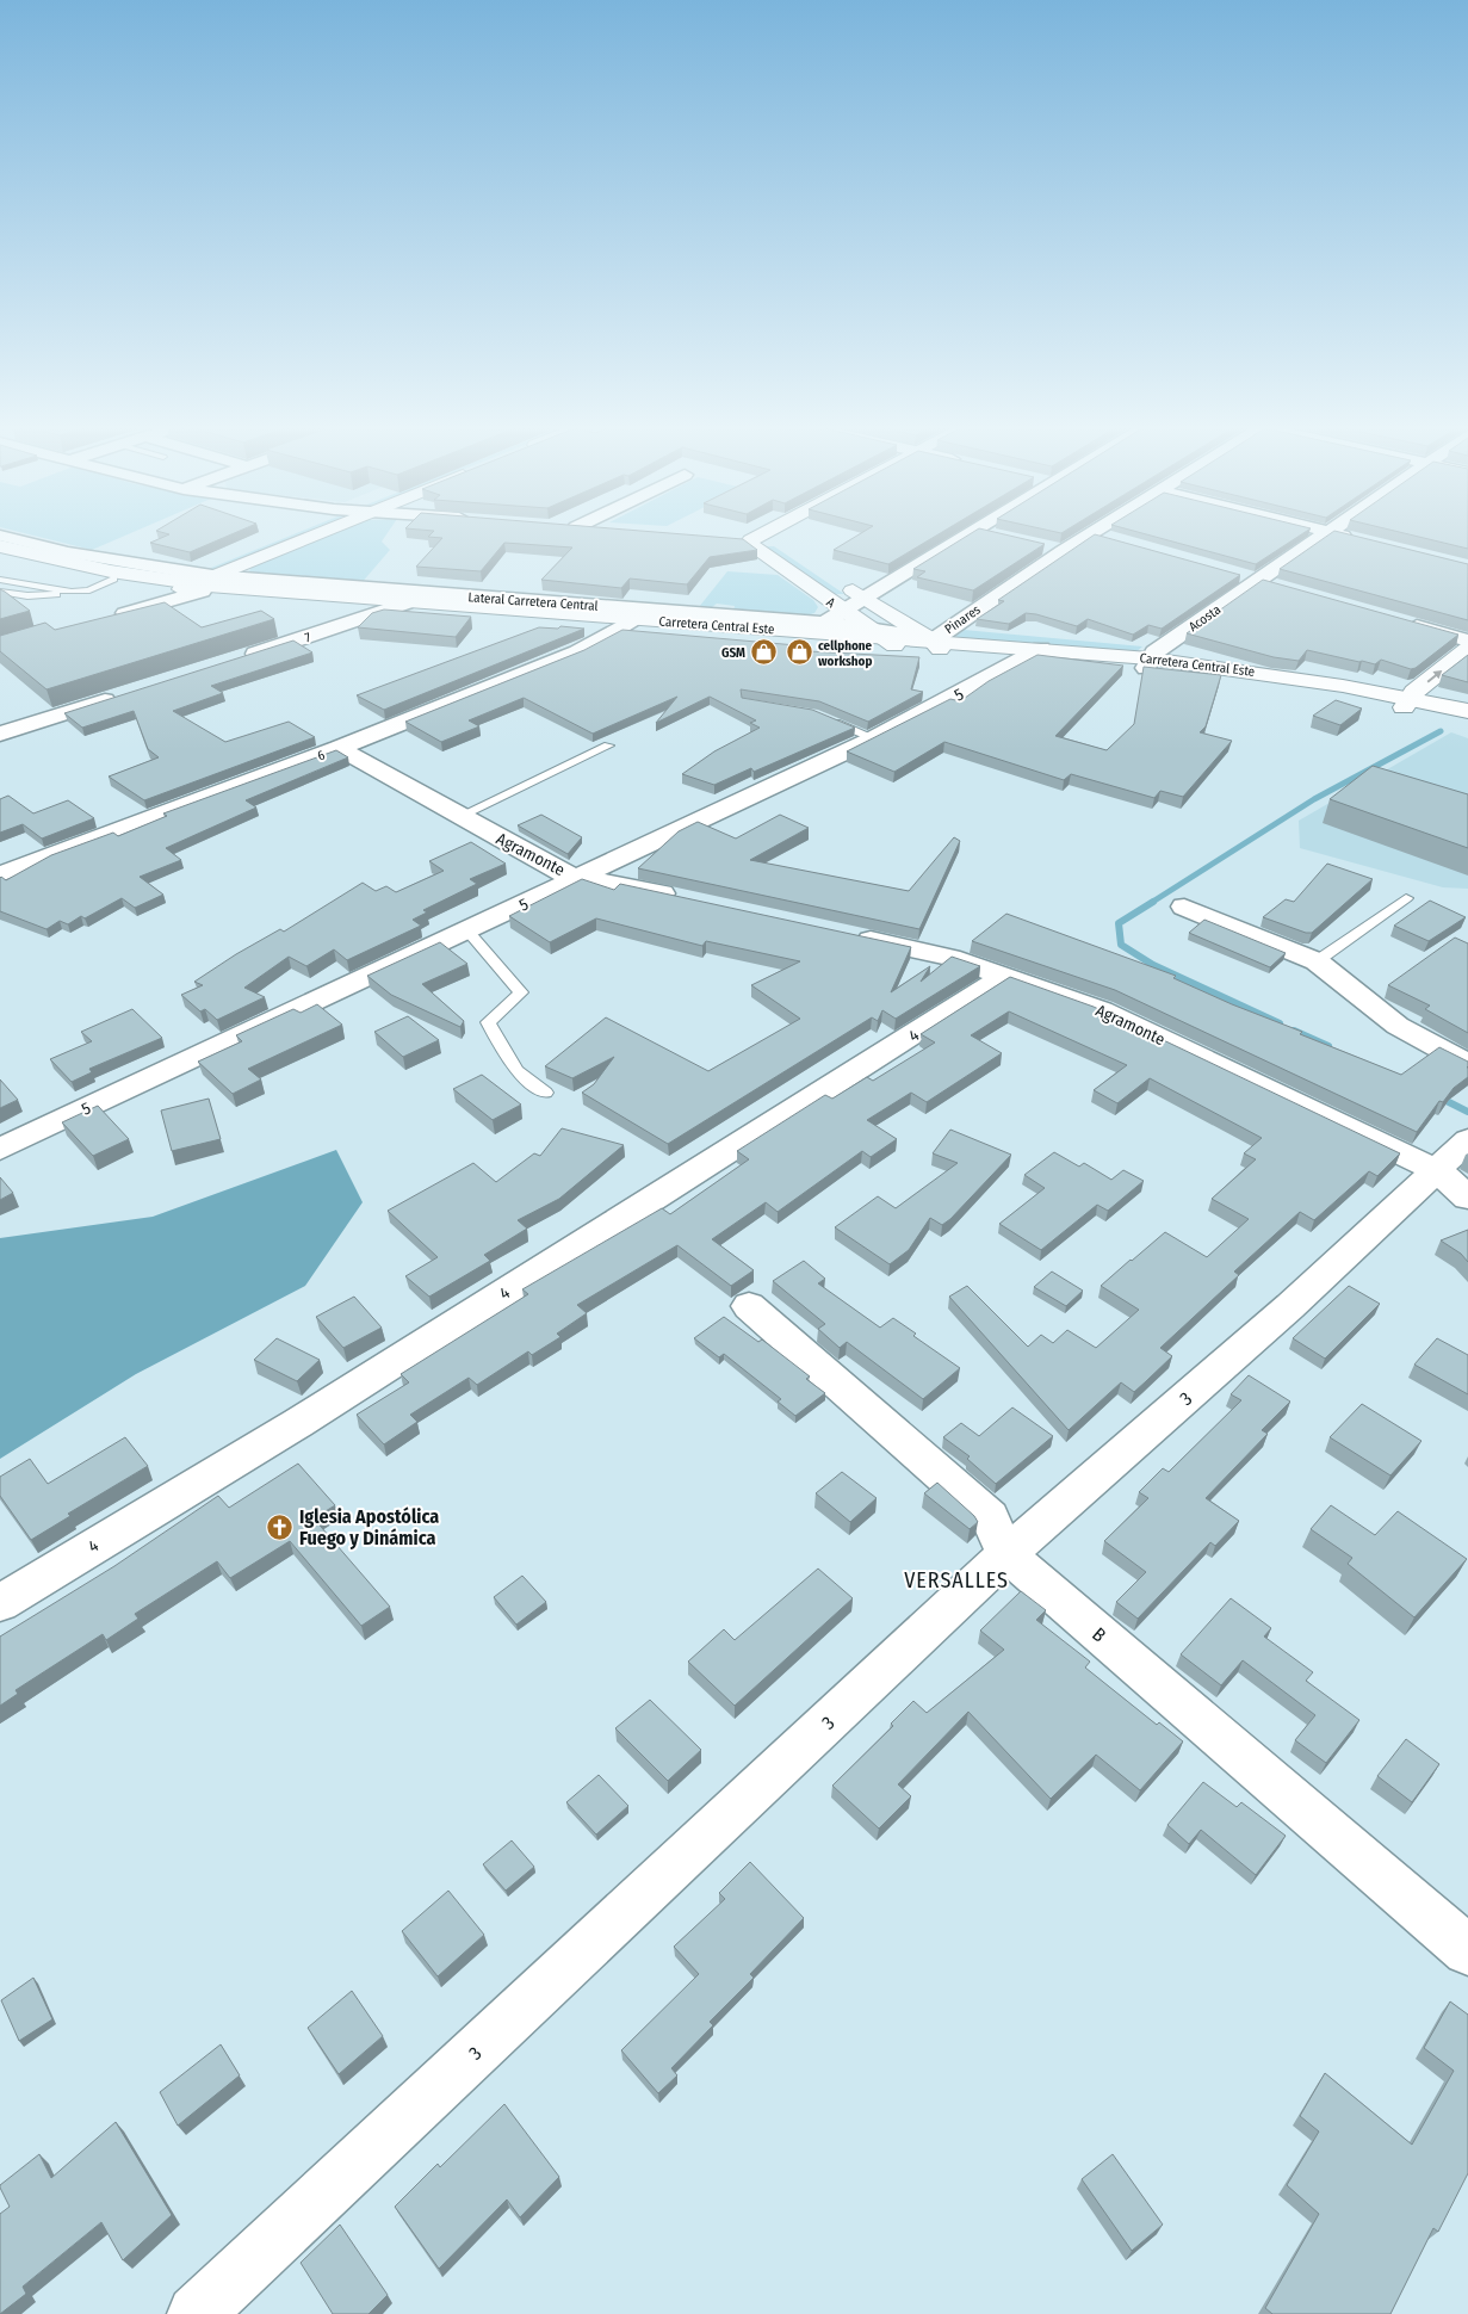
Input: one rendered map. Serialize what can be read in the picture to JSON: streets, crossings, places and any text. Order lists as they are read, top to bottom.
{
  "streets": {
    "main road": ["A", "Carretera Central Este"],
    "street": [
      "Lateral Carretera Central",
      "Acosta",
      "Pinares",
      "7",
      "5",
      "6",
      "Agramonte",
      "4",
      "3",
      "B"
    ]
  },
  "crossings": [
    ["Lateral Carretera Central", "A"],
    ["Lateral Carretera Central", "Pinares"],
    ["Lateral Carretera Central", "Carretera Central Este"],
    ["A", "Pinares"],
    ["A", "Carretera Central Este"],
    ["Acosta", "Carretera Central Este"],
    ["Pinares", "Carretera Central Este"],
    ["Carretera Central Este", "7"],
    ["Carretera Central Este", "5"],
    ["Carretera Central Este", "6"],
    ["5", "Agramonte"],
    ["6", "Agramonte"],
    ["Agramonte", "4"],
    ["Agramonte", "3"],
    ["3", "B"]
  ],
  "districts": ["VERSALLES"],
  "places": {
    "shop": ["GSM", "cellphone workshop"],
    "church": ["Iglesia Apostólica Fuego y Dinámica"]
  }
}
